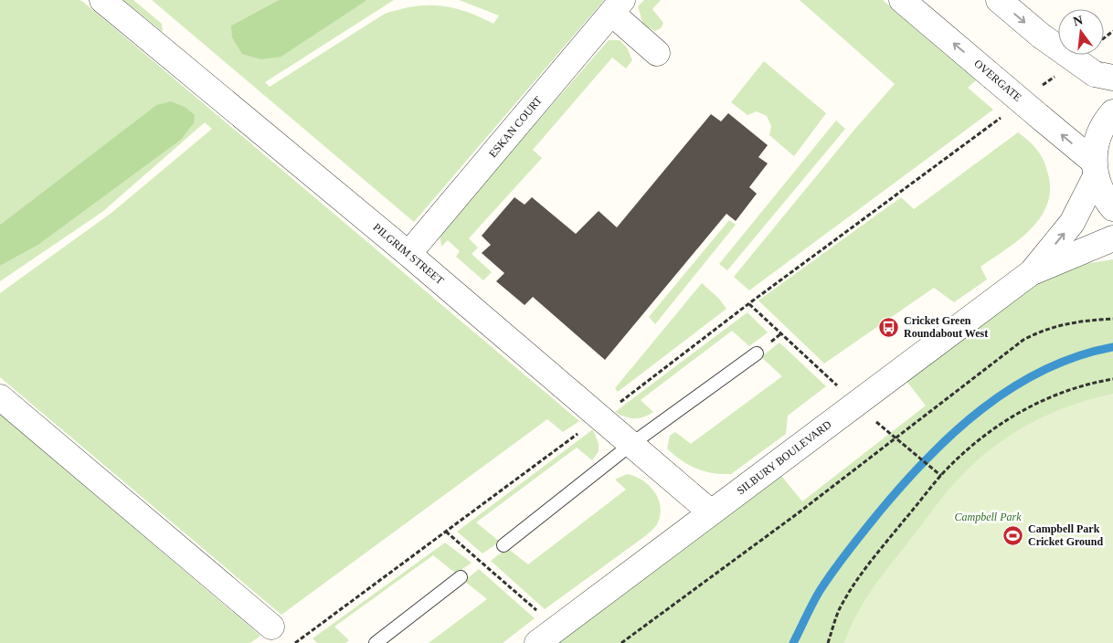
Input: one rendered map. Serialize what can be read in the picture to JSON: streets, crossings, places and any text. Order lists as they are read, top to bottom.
{
  "streets": {
    "street": [
      "OVERGATE",
      "ESKAN COURT",
      "PILGRIM STREET",
      "SILBURY BOULEVARD"
    ]
  },
  "crossings": [
    ["ESKAN COURT", "PILGRIM STREET"],
    ["PILGRIM STREET", "SILBURY BOULEVARD"]
  ],
  "parks": ["Campbell Park"],
  "places": {
    "bus stop": ["Cricket Green Roundabout West"],
    "sports": ["Campbell Park Cricket Ground"]
  },
  "north": "top"
}
